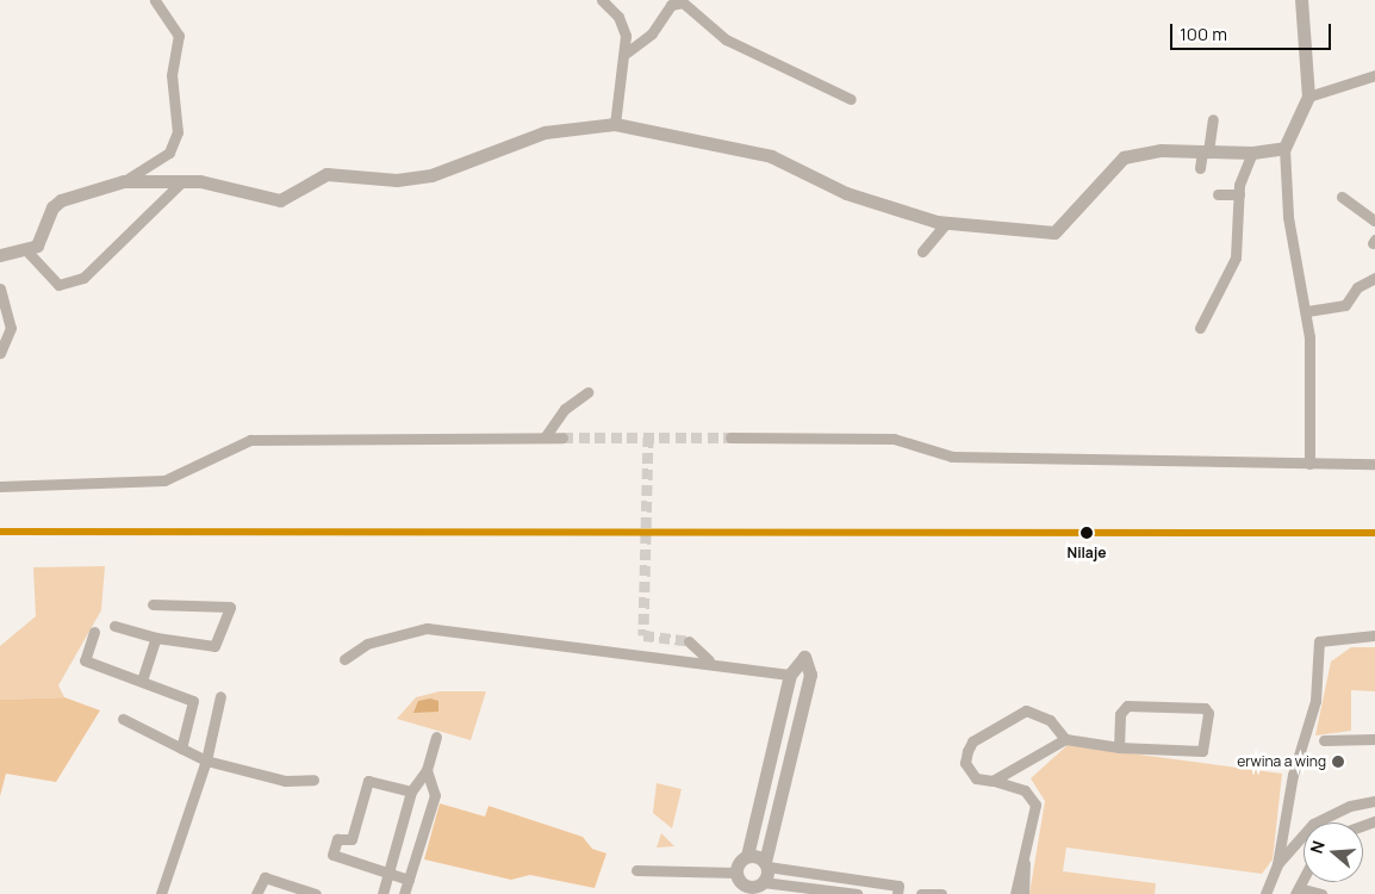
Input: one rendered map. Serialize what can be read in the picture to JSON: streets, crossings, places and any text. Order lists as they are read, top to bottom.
{
  "places": ["Nilaje", "erwina a wing"],
  "scale_bar": "100 m",
  "north": "left"
}
